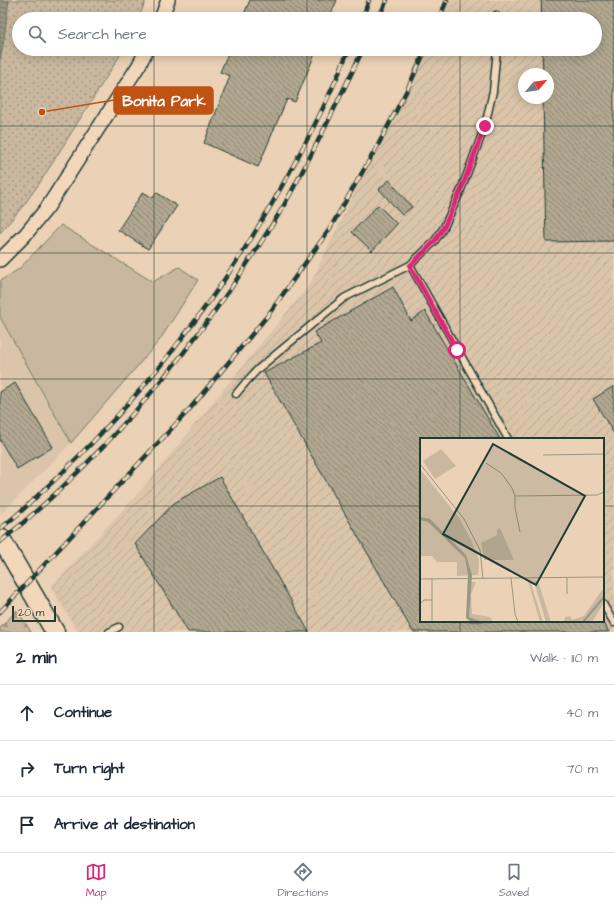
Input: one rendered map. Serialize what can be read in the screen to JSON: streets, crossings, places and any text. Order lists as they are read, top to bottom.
{
  "places": ["Bonita Park"],
  "scale_bar": "20 m",
  "north": "top right",
  "page": {
    "search": "Search here",
    "scale": "20 m",
    "heading": ["2 min", "Walk · 110 m"],
    "list": [
      ["Continue", "40 m"],
      ["Turn right", "70 m"],
      "Arrive at destination"
    ],
    "nav": ["Map", "Directions", "Saved"]
  }
}
